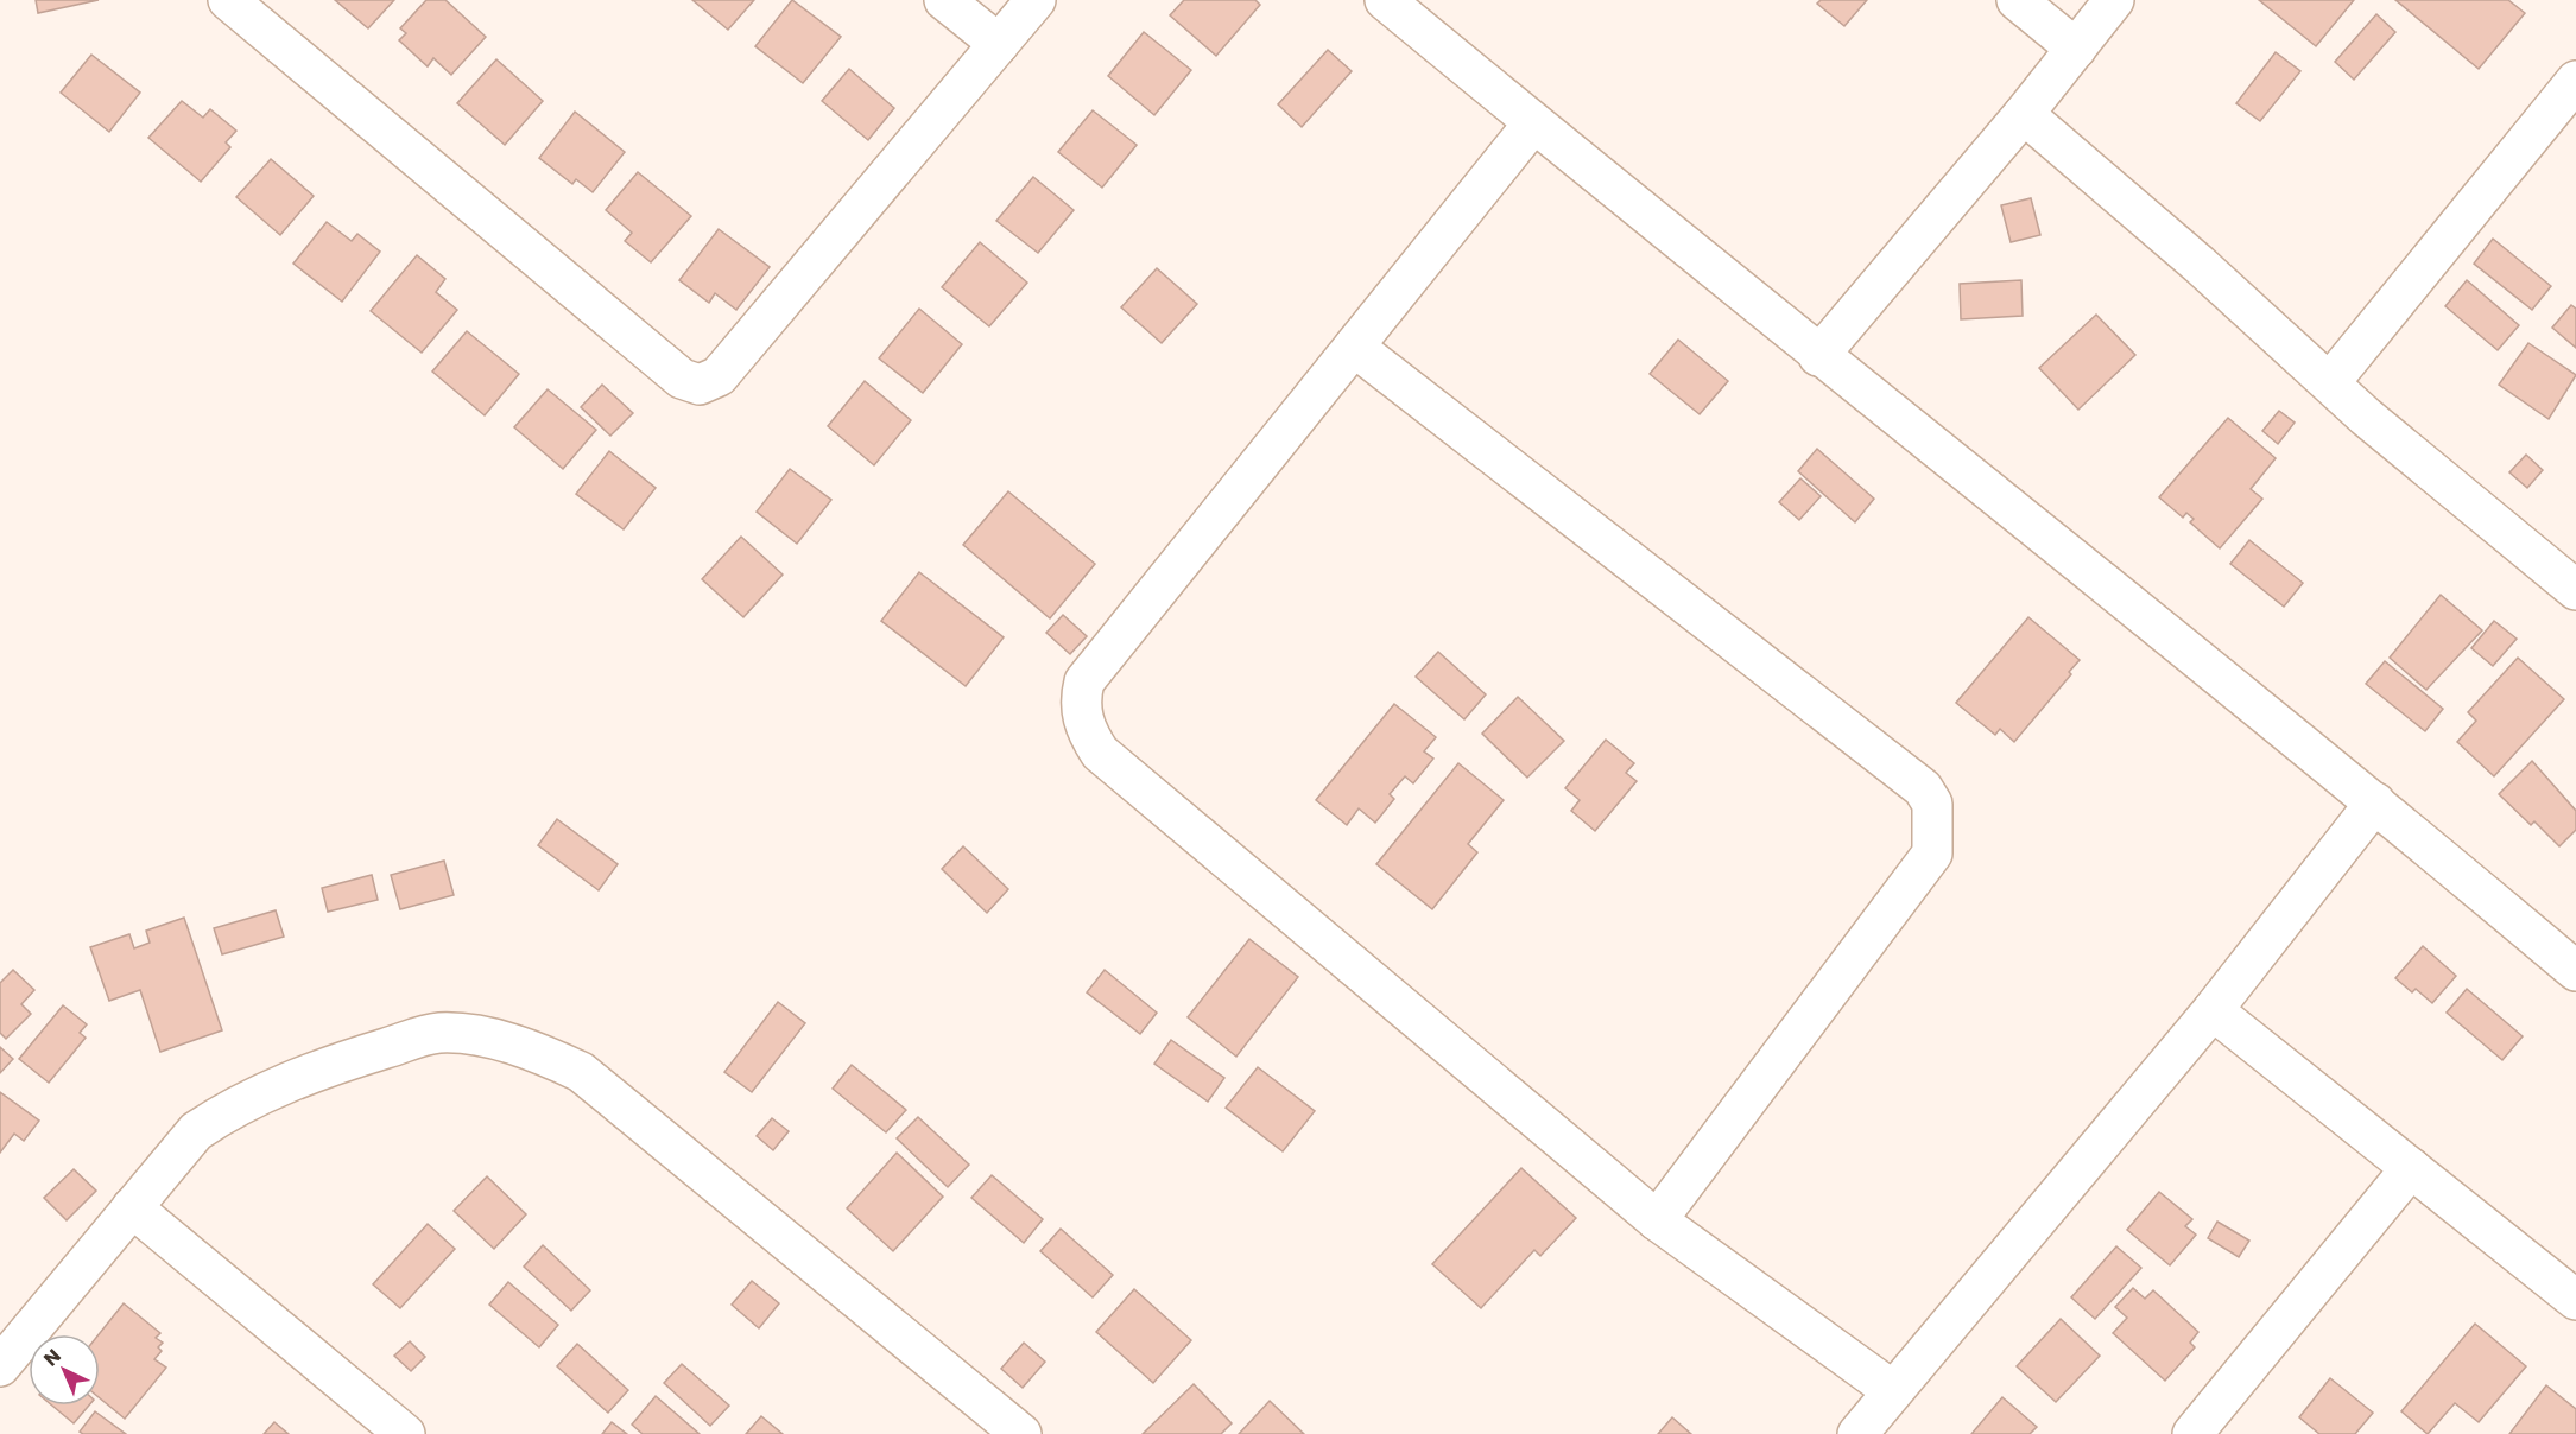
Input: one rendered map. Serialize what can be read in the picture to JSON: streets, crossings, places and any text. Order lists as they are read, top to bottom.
{
  "north": "top left"
}
